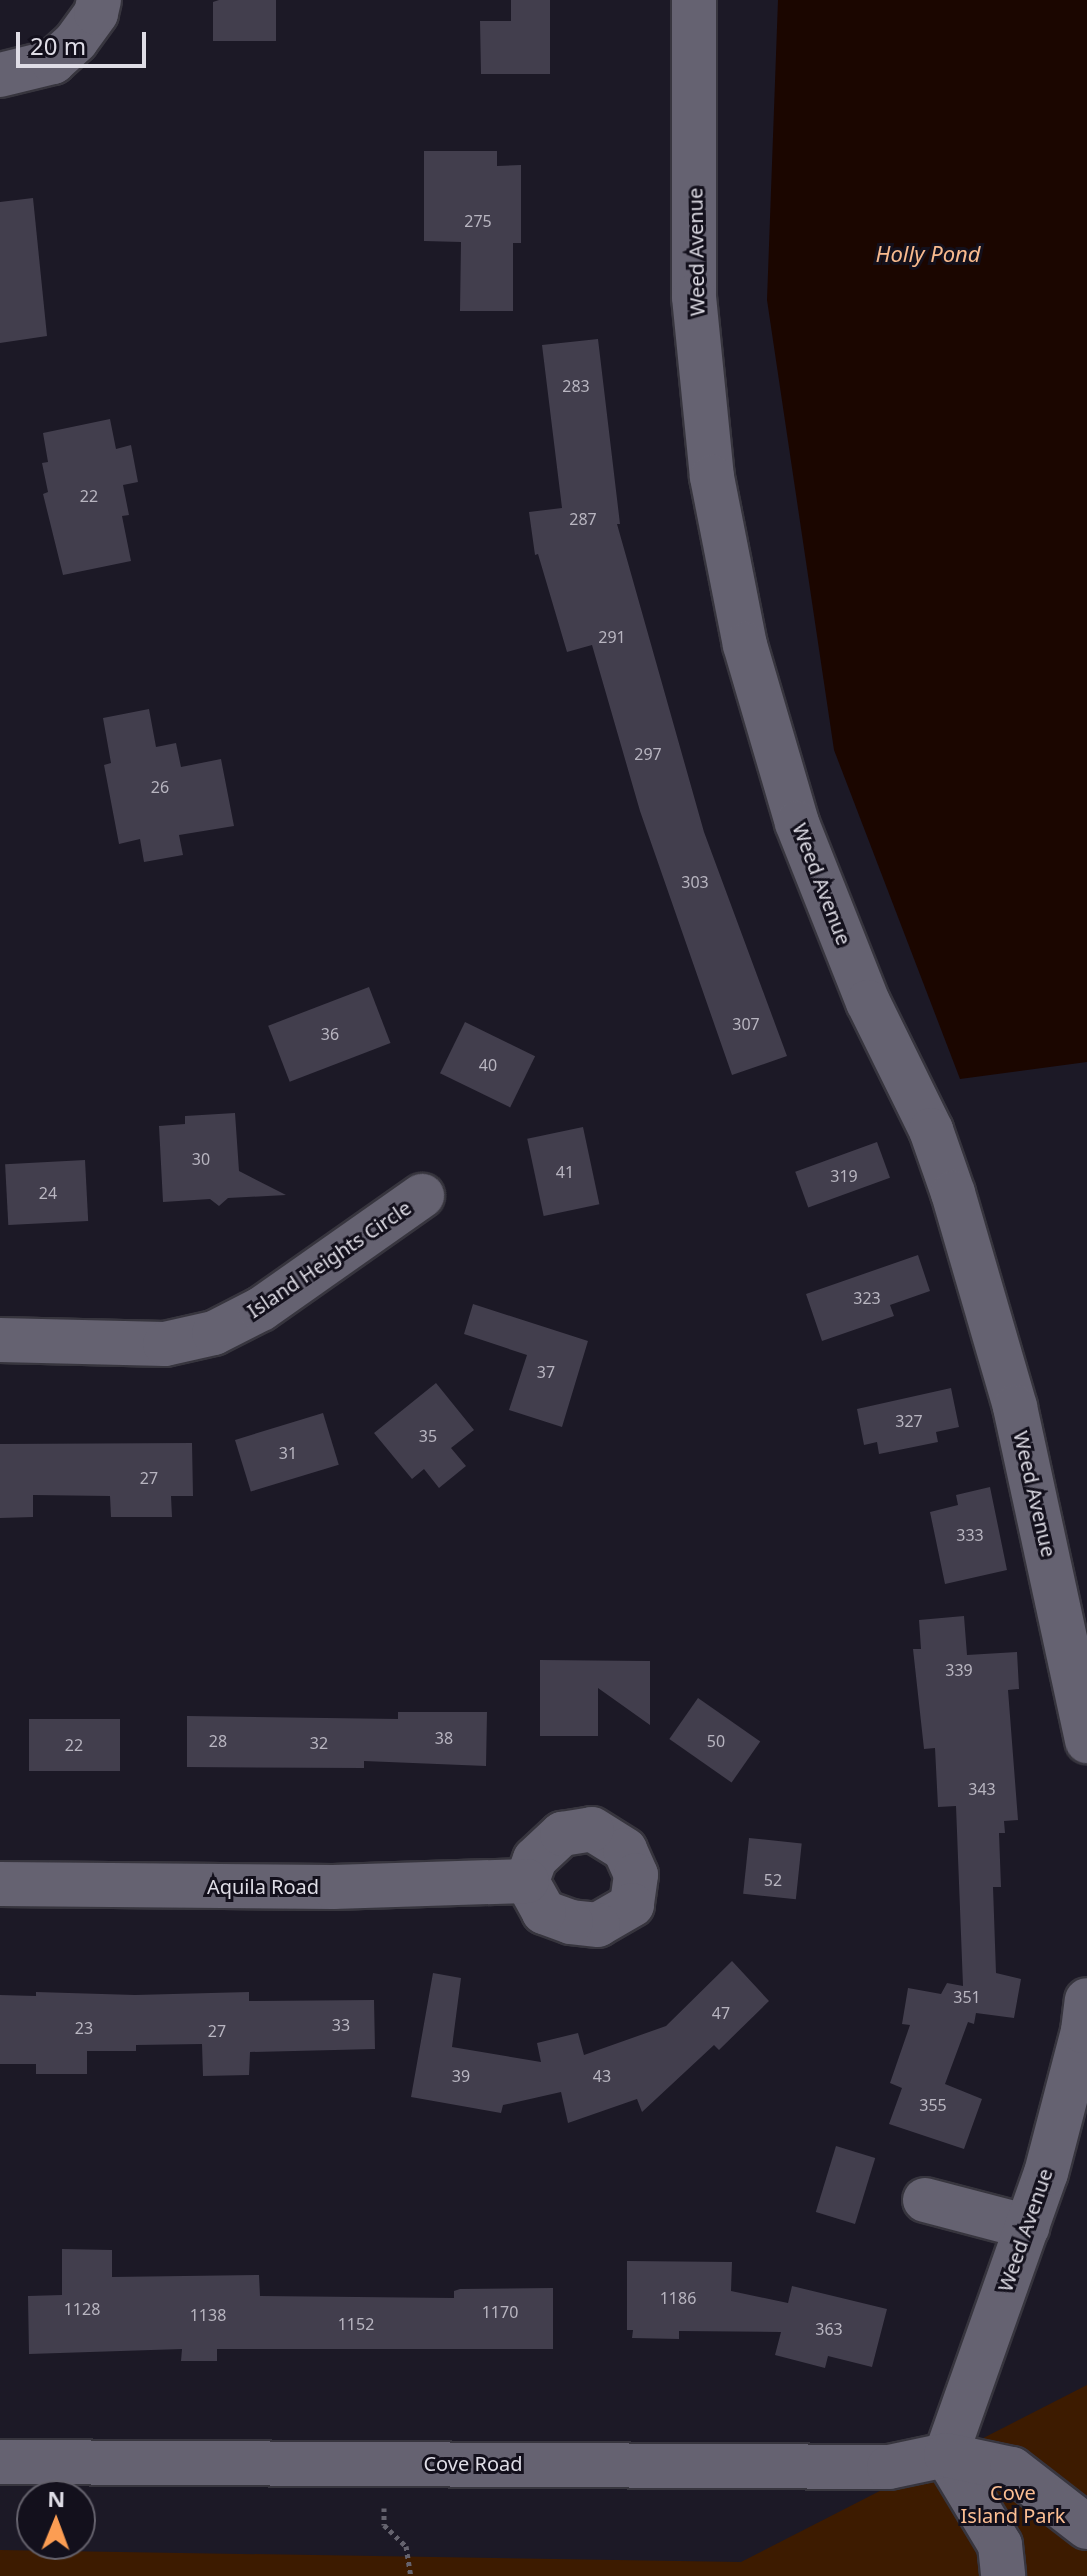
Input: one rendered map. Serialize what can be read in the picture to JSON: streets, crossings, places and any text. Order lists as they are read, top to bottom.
{
  "streets": {
    "street": [
      "Weed Avenue",
      "Island Heights Circle",
      "Aquila Road",
      "Cove Road"
    ]
  },
  "crossings": [
    ["Weed Avenue", "Cove Road"]
  ],
  "water": ["Holly Pond"],
  "parks": ["Cove Island Park"],
  "house_numbers": [
    "275",
    "283",
    "22",
    "287",
    "291",
    "297",
    "26",
    "303",
    "307",
    "36",
    "40",
    "30",
    "41",
    "319",
    "24",
    "323",
    "37",
    "327",
    "35",
    "31",
    "27",
    "333",
    "339",
    "38",
    "28",
    "50",
    "32",
    "22",
    "343",
    "52",
    "351",
    "47",
    "33",
    "23",
    "27",
    "39",
    "43",
    "355",
    "1186",
    "1128",
    "1170",
    "1138",
    "1152",
    "363"
  ],
  "scale_bar": "20 m",
  "north": "top"
}
